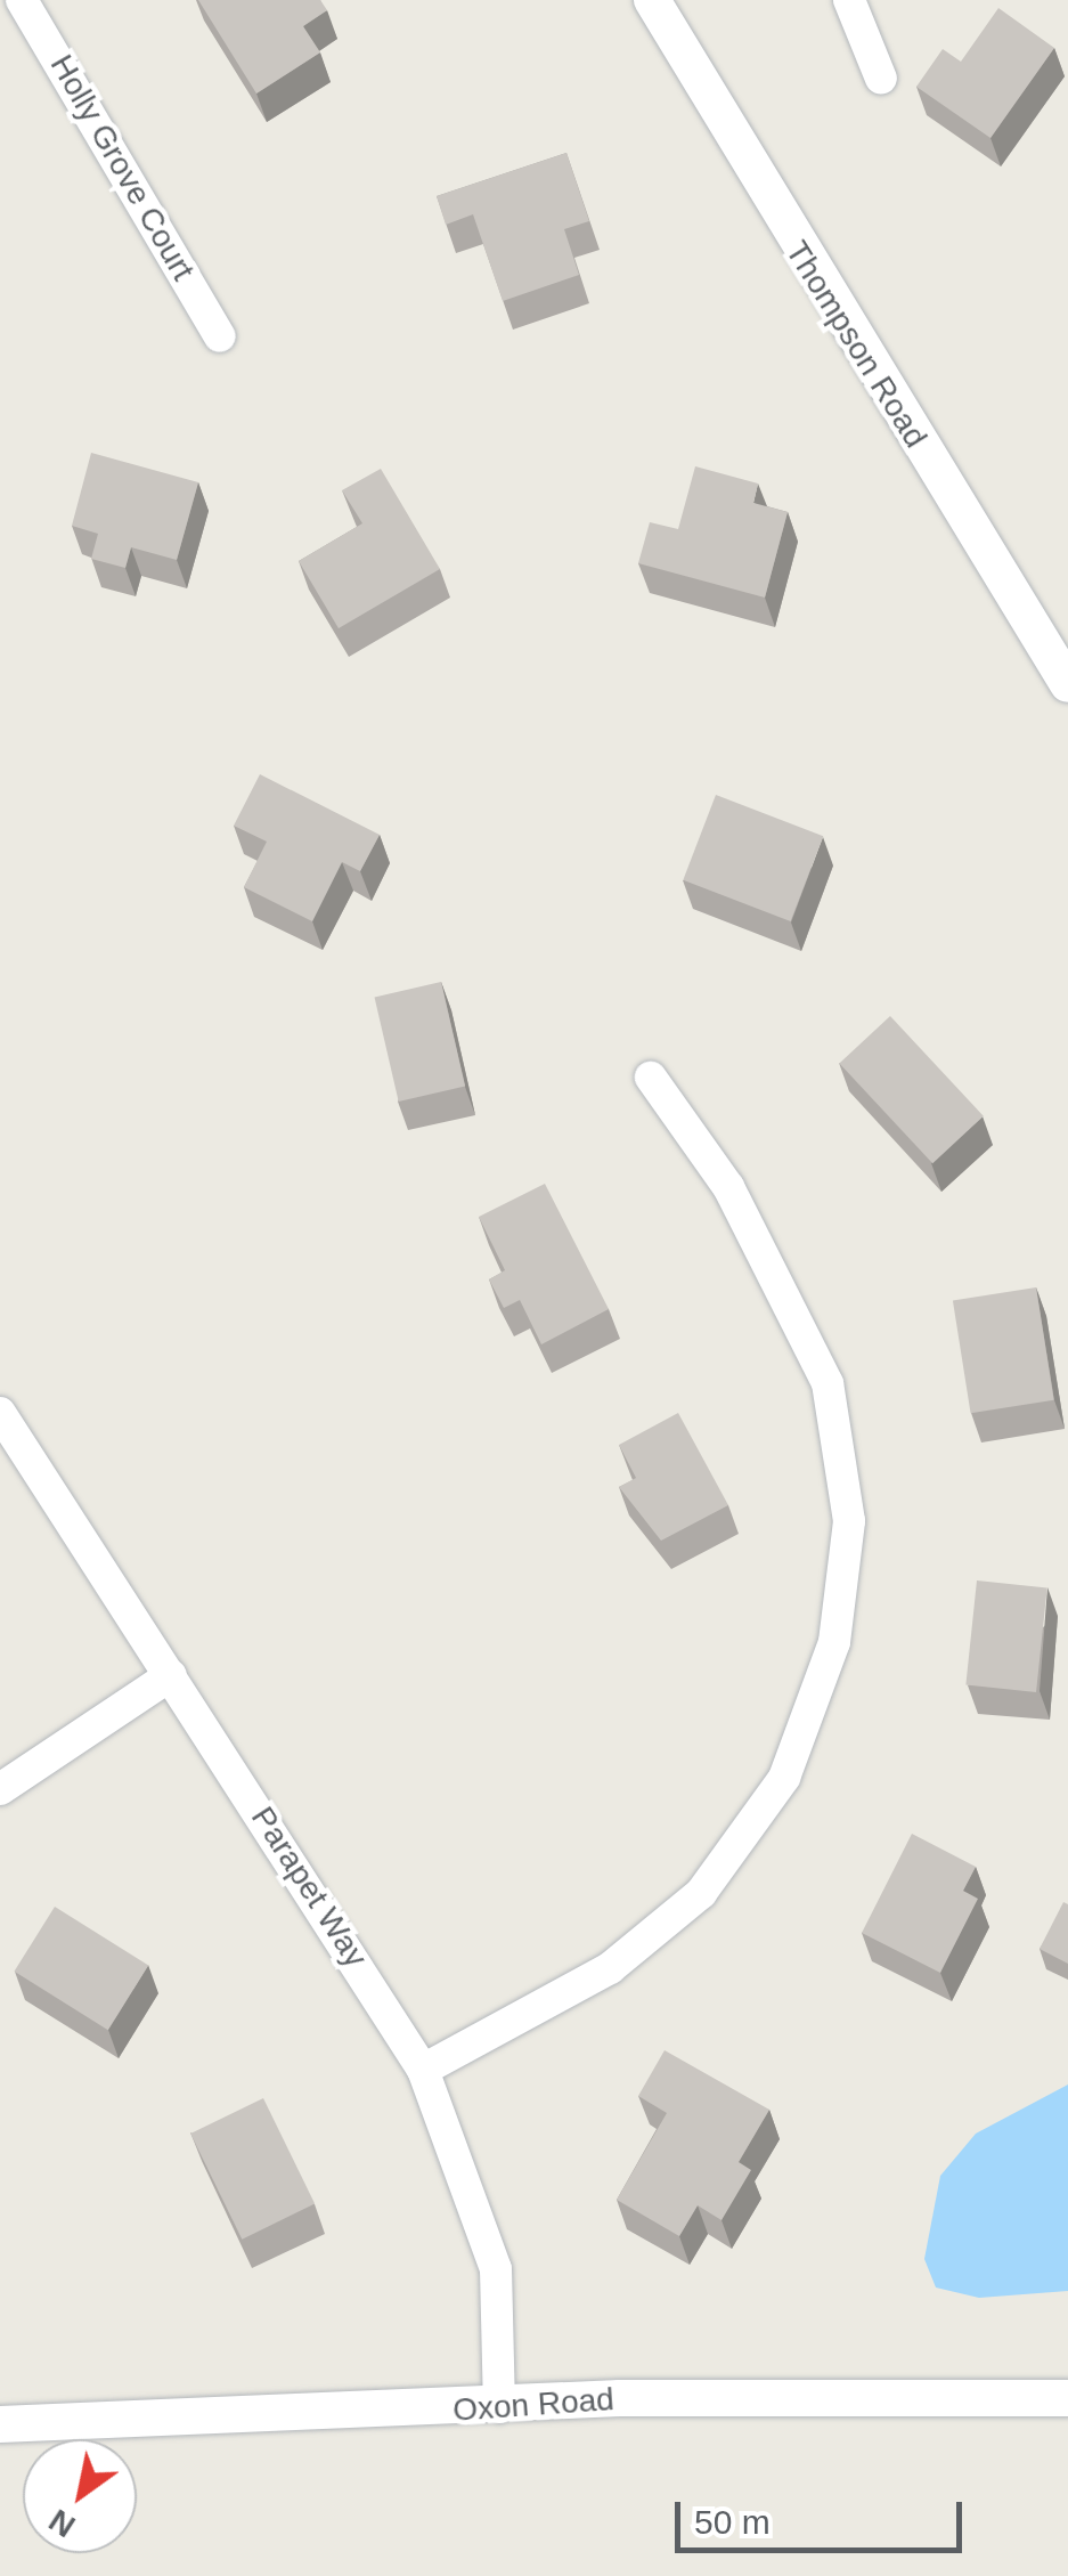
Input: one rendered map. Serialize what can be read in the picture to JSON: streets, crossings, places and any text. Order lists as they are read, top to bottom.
{
  "streets": {
    "street": [
      "Holly Grove Court",
      "Thompson Road",
      "Parapet Way",
      "Oxon Road"
    ]
  },
  "crossings": [
    ["Parapet Way", "Oxon Road"]
  ],
  "scale_bar": "50 m",
  "north": "bottom left"
}
